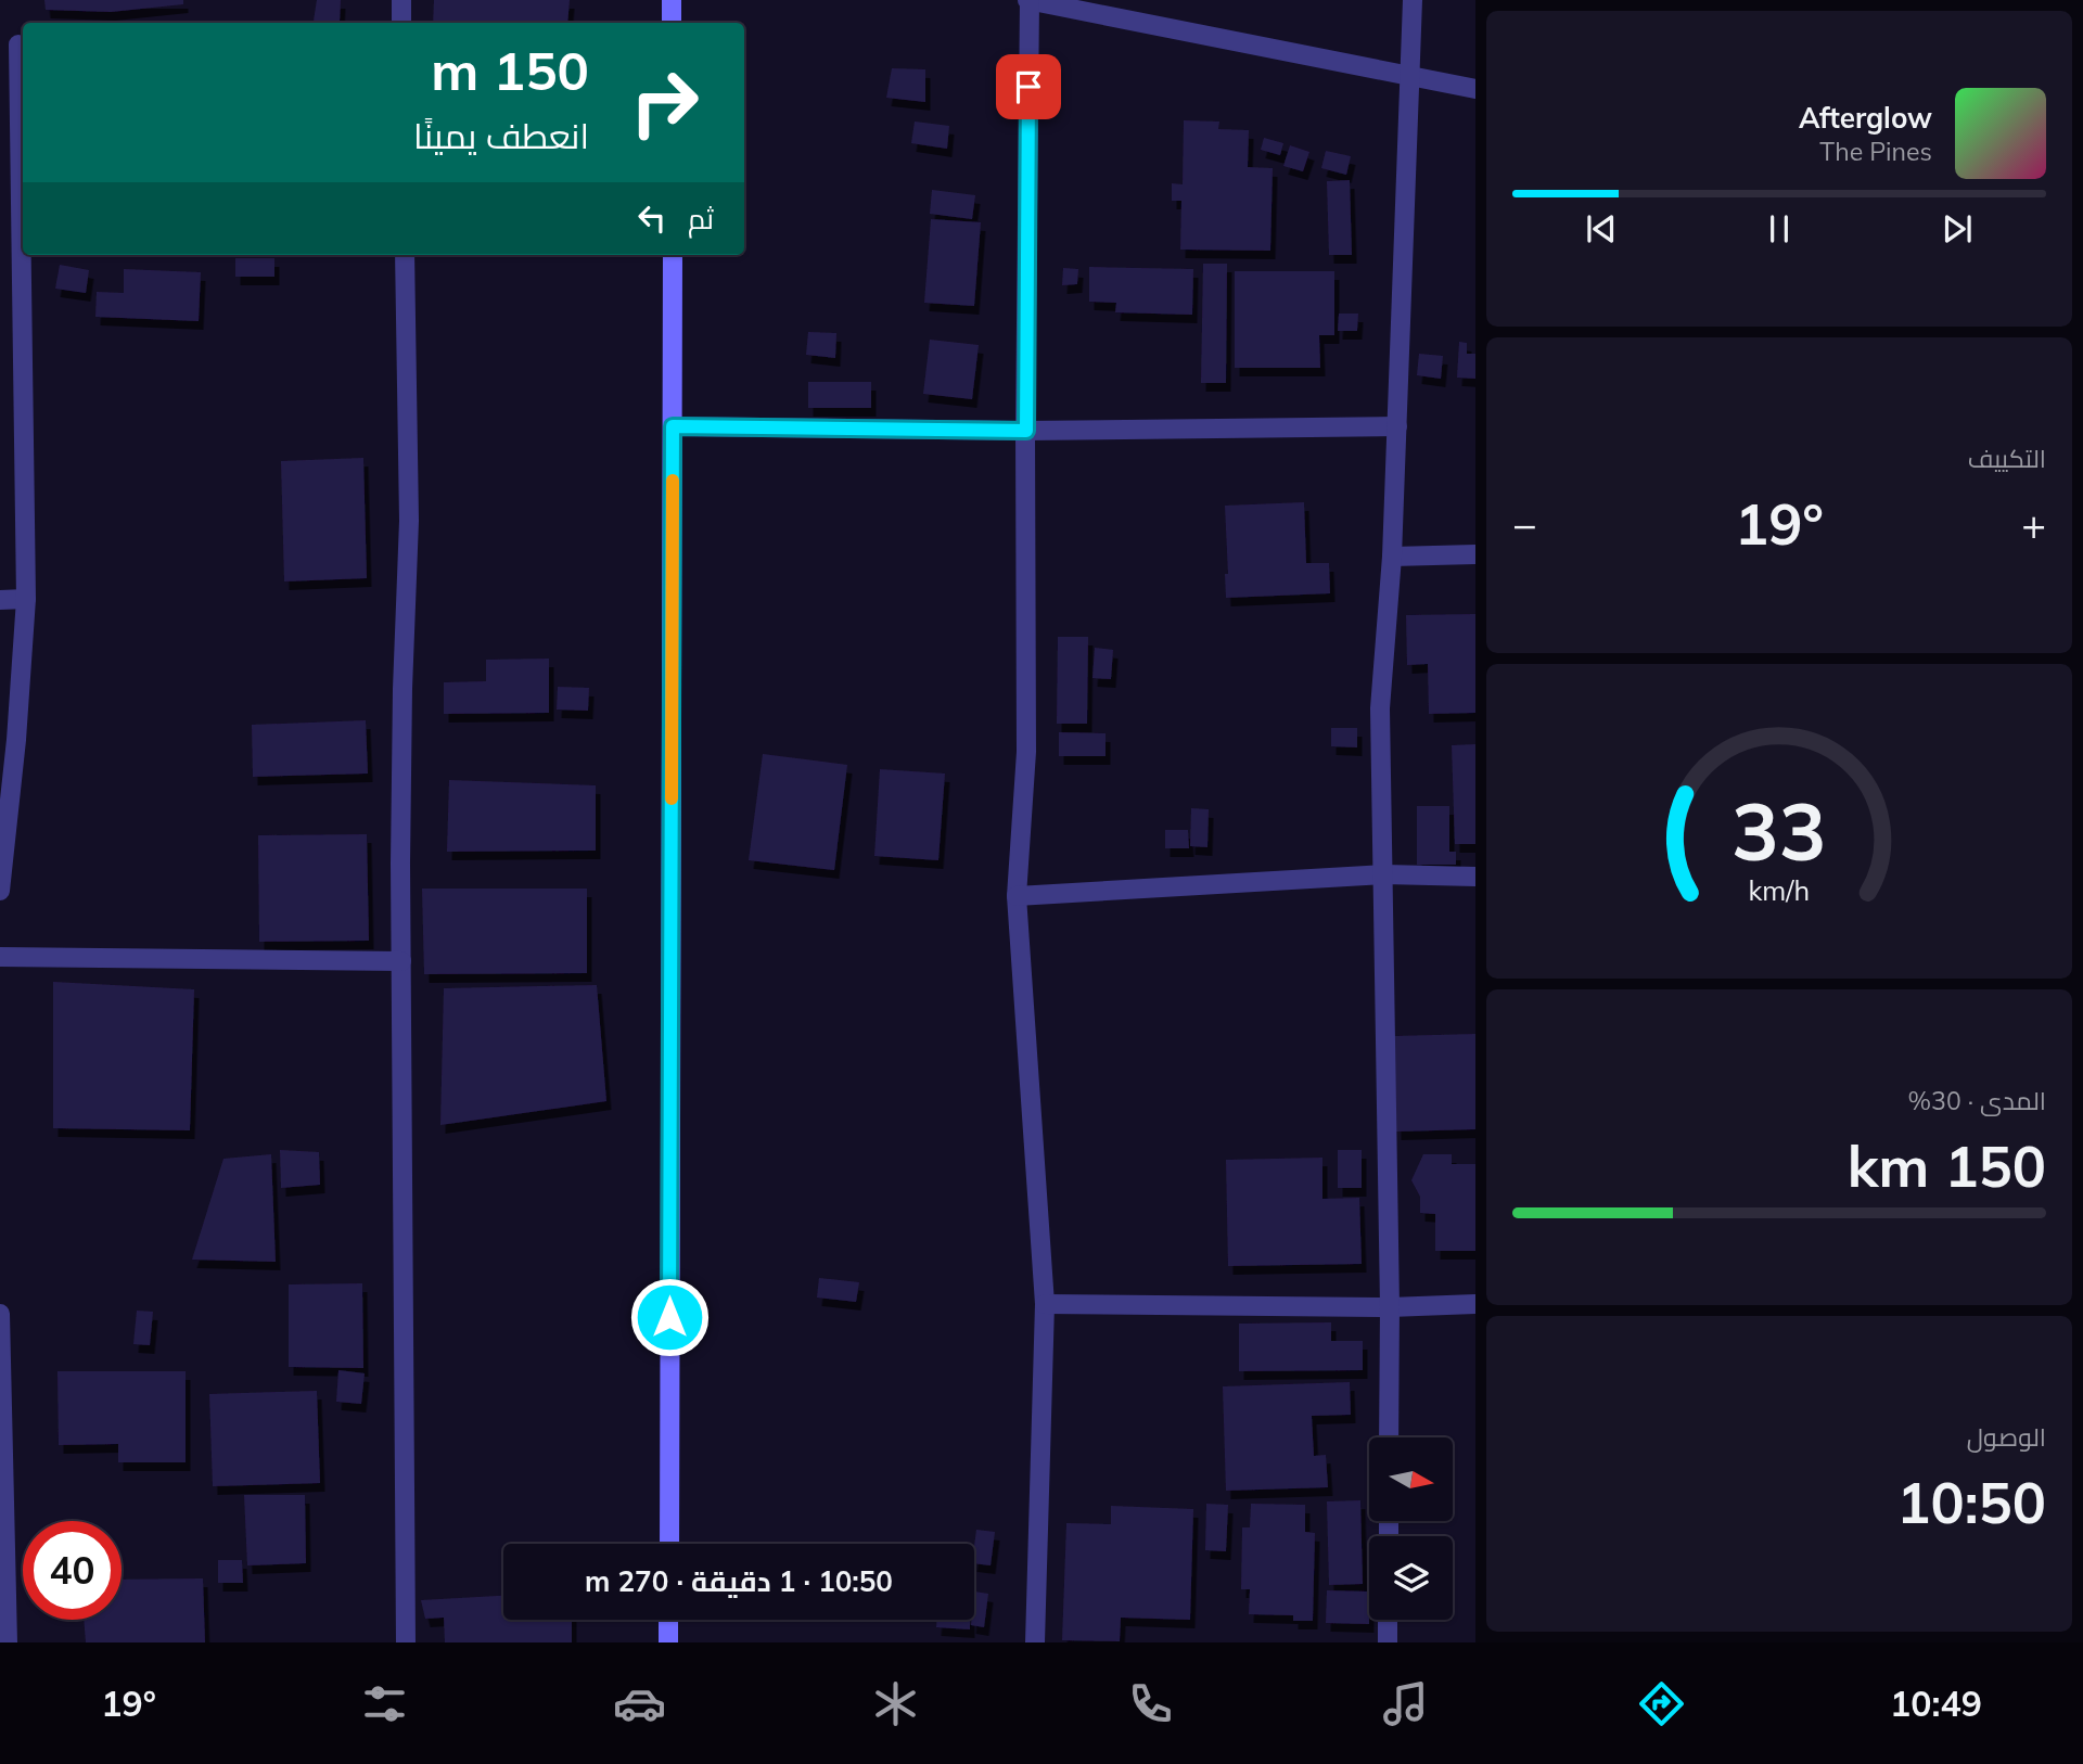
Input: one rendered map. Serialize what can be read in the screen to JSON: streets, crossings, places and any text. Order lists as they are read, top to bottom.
{
  "north": "right",
  "page": {
    "turn": ["150 m", "انعطف يمينًا"],
    "song": ["Afterglow", "The Pines"],
    "then": "ثم",
    "tile": [
      "التكييف",
      ["المدى · 30%", "150 km"],
      ["الوصول", "10:50"]
    ],
    "heat": ["−", "19°", "+"],
    "limit": "40",
    "trip": "10:50 · 1 دقيقة · 270 m",
    "tabs": ["10:49", "19°"],
    "gauge": ["33", "km/h"]
  }
}
